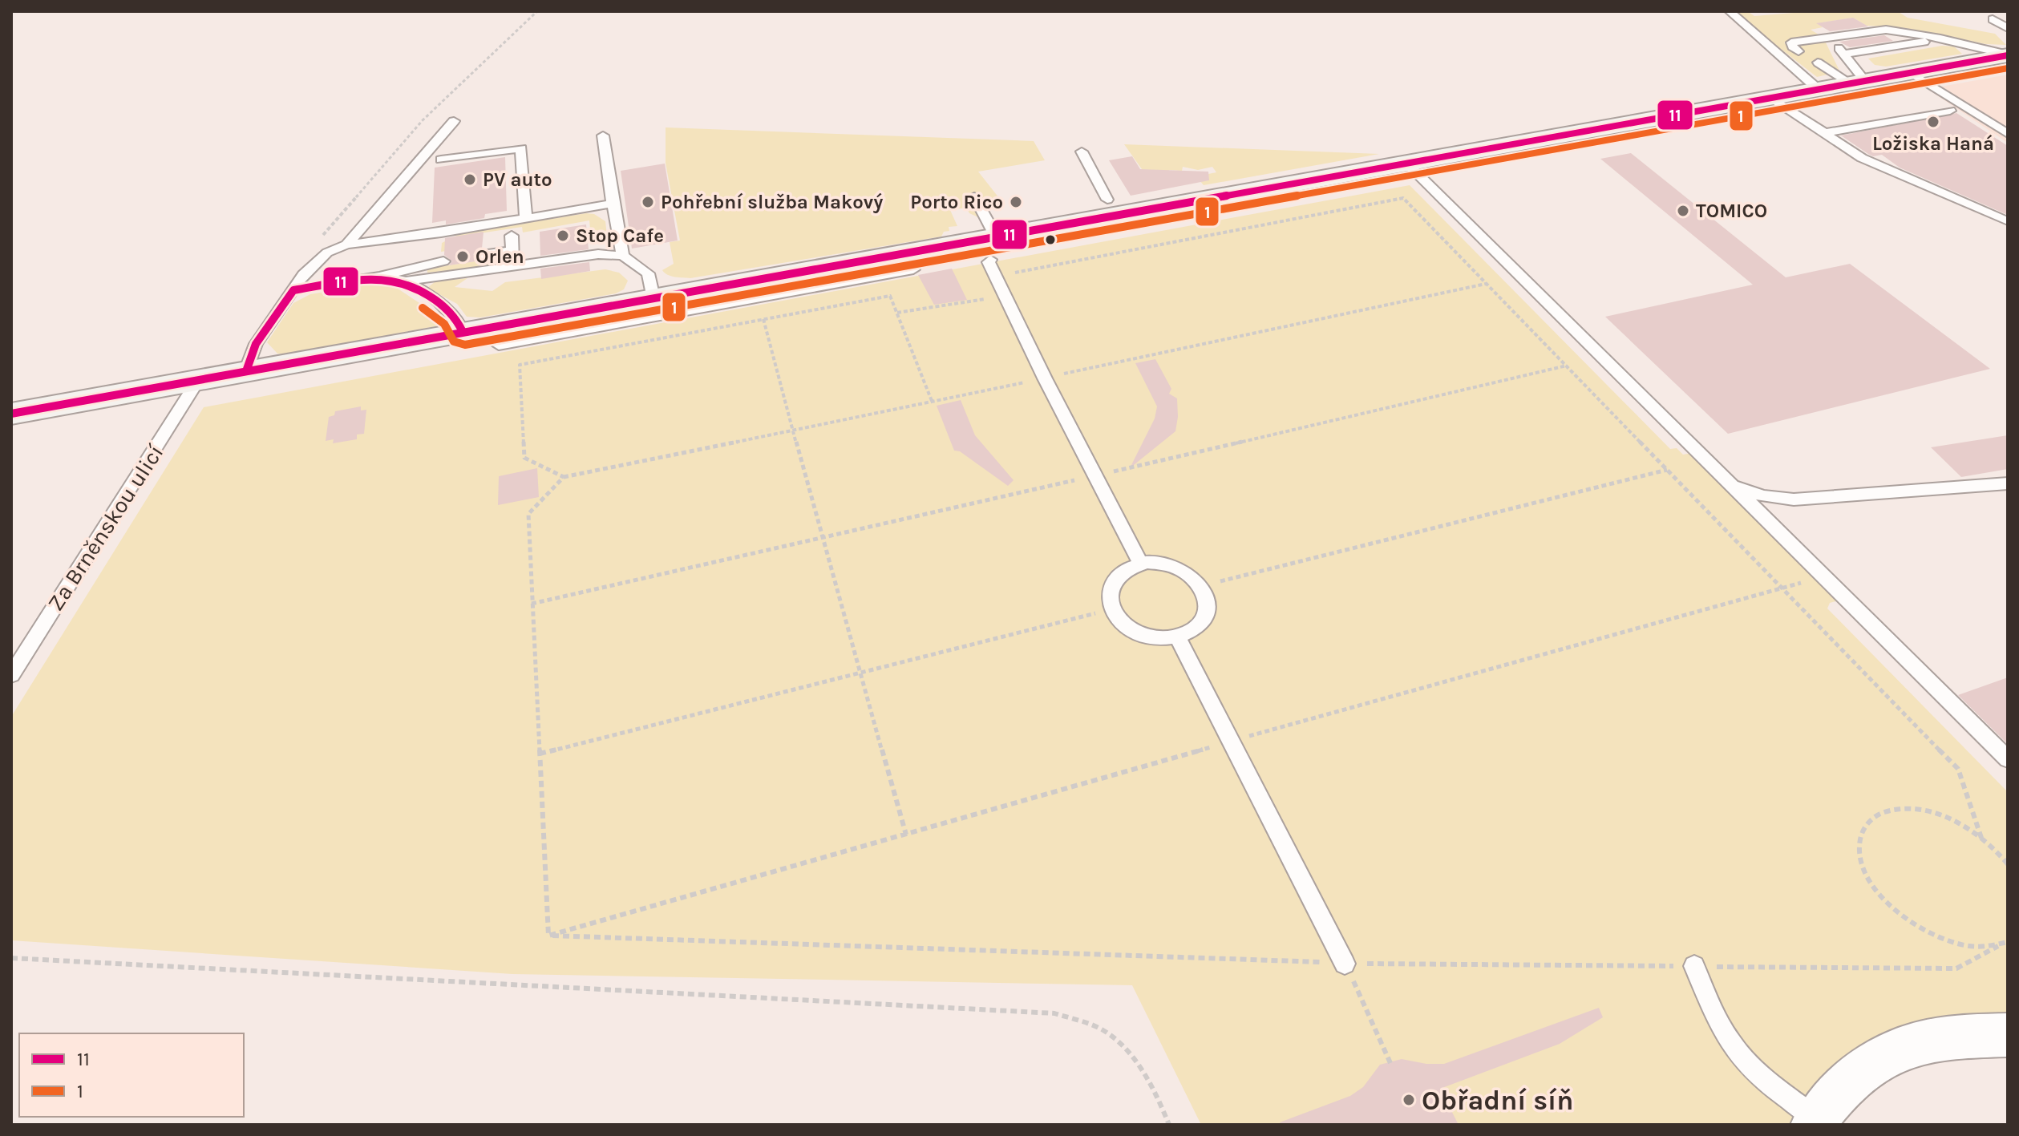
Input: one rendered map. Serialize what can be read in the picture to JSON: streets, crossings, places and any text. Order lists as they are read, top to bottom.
{
  "streets": {
    "lane": ["Za Brněnskou ulicí"]
  },
  "places": [
    "Ložiska Haná",
    "PV auto",
    "Pohřební služba Makový",
    "Porto Rico",
    "TOMICO",
    "Stop Cafe",
    "Orlen",
    "Obřadní síň"
  ],
  "lines": ["transit line 11", "transit line 1"],
  "legend": ["11", "1"]
}
